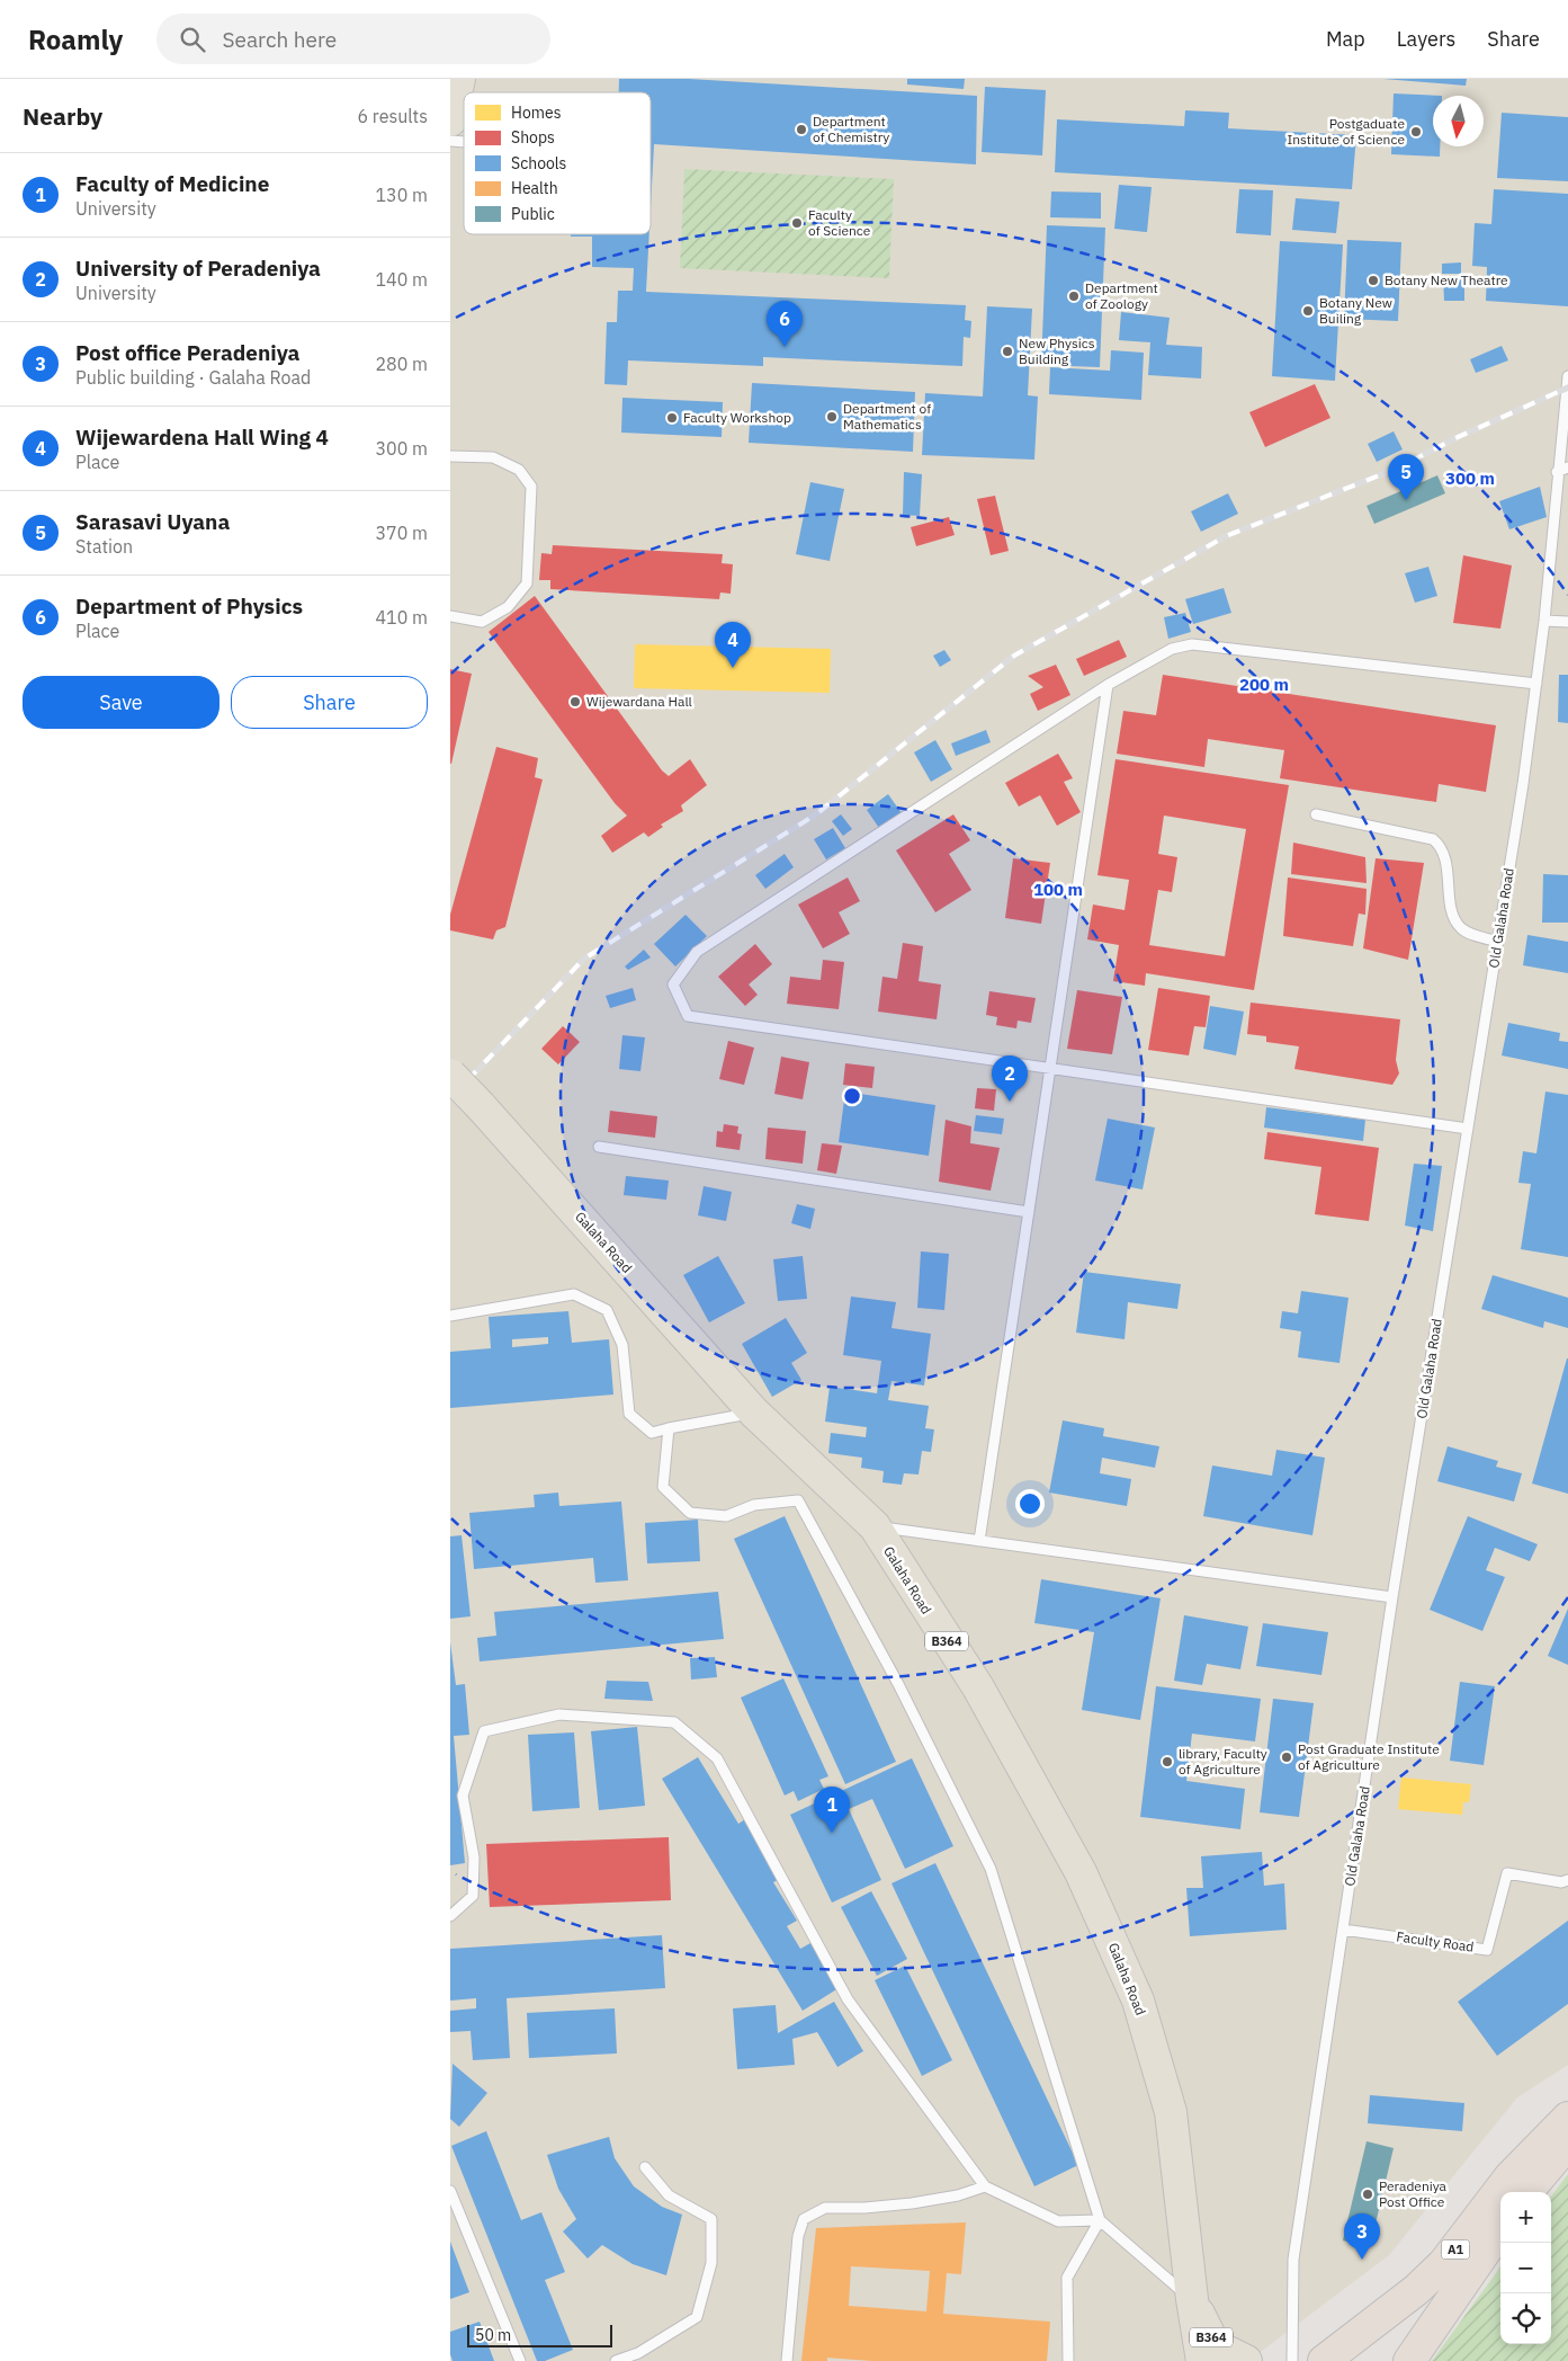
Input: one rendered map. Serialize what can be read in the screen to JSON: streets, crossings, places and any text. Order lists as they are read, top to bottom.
{
  "streets": {
    "highway": ["A1"],
    "main road": ["Galaha Road", "B364"],
    "lane": ["Old Galaha Road", "Faculty Road"]
  },
  "crossings": [
    ["Old Galaha Road", "Faculty Road"]
  ],
  "places": [
    "Department of Chemistry",
    "Postgaduate Institute of Science",
    "Faculty of Science",
    "Botany New Theatre",
    "Department of Zoology",
    "Botany New Builing",
    "New Physics Building",
    "Department of Mathematics",
    "Faculty Workshop",
    "Wijewardana Hall",
    "Post Graduate Institute of Agriculture",
    "library, Faculty of Agriculture",
    "Peradeniya Post Office"
  ],
  "legend": [
    "Homes",
    "Shops",
    "Schools",
    "Health",
    "Public"
  ],
  "scale_bar": "50 m",
  "north": "bottom",
  "page": {
    "header": "Roamly",
    "search": "Search here",
    "nav": ["Map", "Layers", "Share"],
    "heading": ["Nearby", "6 results"],
    "list": [
      {
        "mark": "1",
        "name": "Faculty of Medicine",
        "note": "University",
        "value": "130 m"
      },
      {
        "mark": "2",
        "name": "University of Peradeniya",
        "note": "University",
        "value": "140 m"
      },
      {
        "mark": "3",
        "name": "Post office Peradeniya",
        "note": "Public building · Galaha Road",
        "value": "280 m"
      },
      {
        "mark": "4",
        "name": "Wijewardena Hall Wing 4",
        "note": "Place",
        "value": "300 m"
      },
      {
        "mark": "5",
        "name": "Sarasavi Uyana",
        "note": "Station",
        "value": "370 m"
      },
      {
        "mark": "6",
        "name": "Department of Physics",
        "note": "Place",
        "value": "410 m"
      }
    ],
    "pins": [
      "6",
      "5",
      "4",
      "2",
      "1",
      "3"
    ],
    "buttons": ["Save", "Share"],
    "map_buttons": ["+", "−"],
    "scale": "50 m"
  },
  "rings": ["300 m", "200 m", "100 m"]
}
